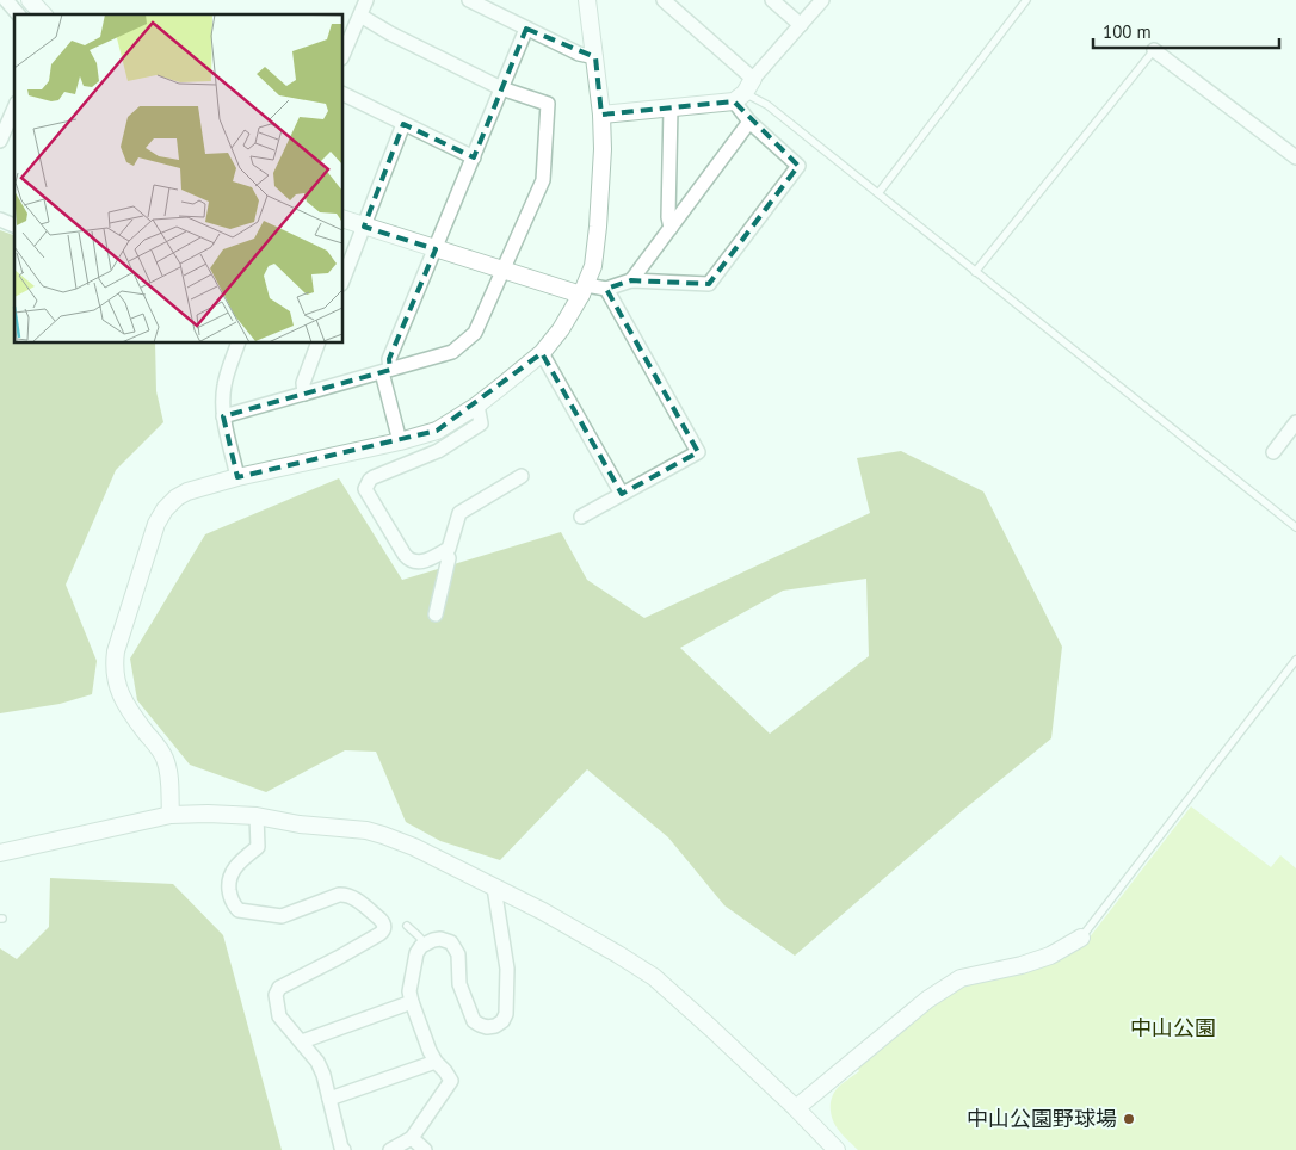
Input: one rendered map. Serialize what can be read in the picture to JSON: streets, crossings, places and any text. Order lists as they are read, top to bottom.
{
  "parks": ["中山公園"],
  "places": ["中山公園野球場"],
  "scale_bar": "100 m"
}
